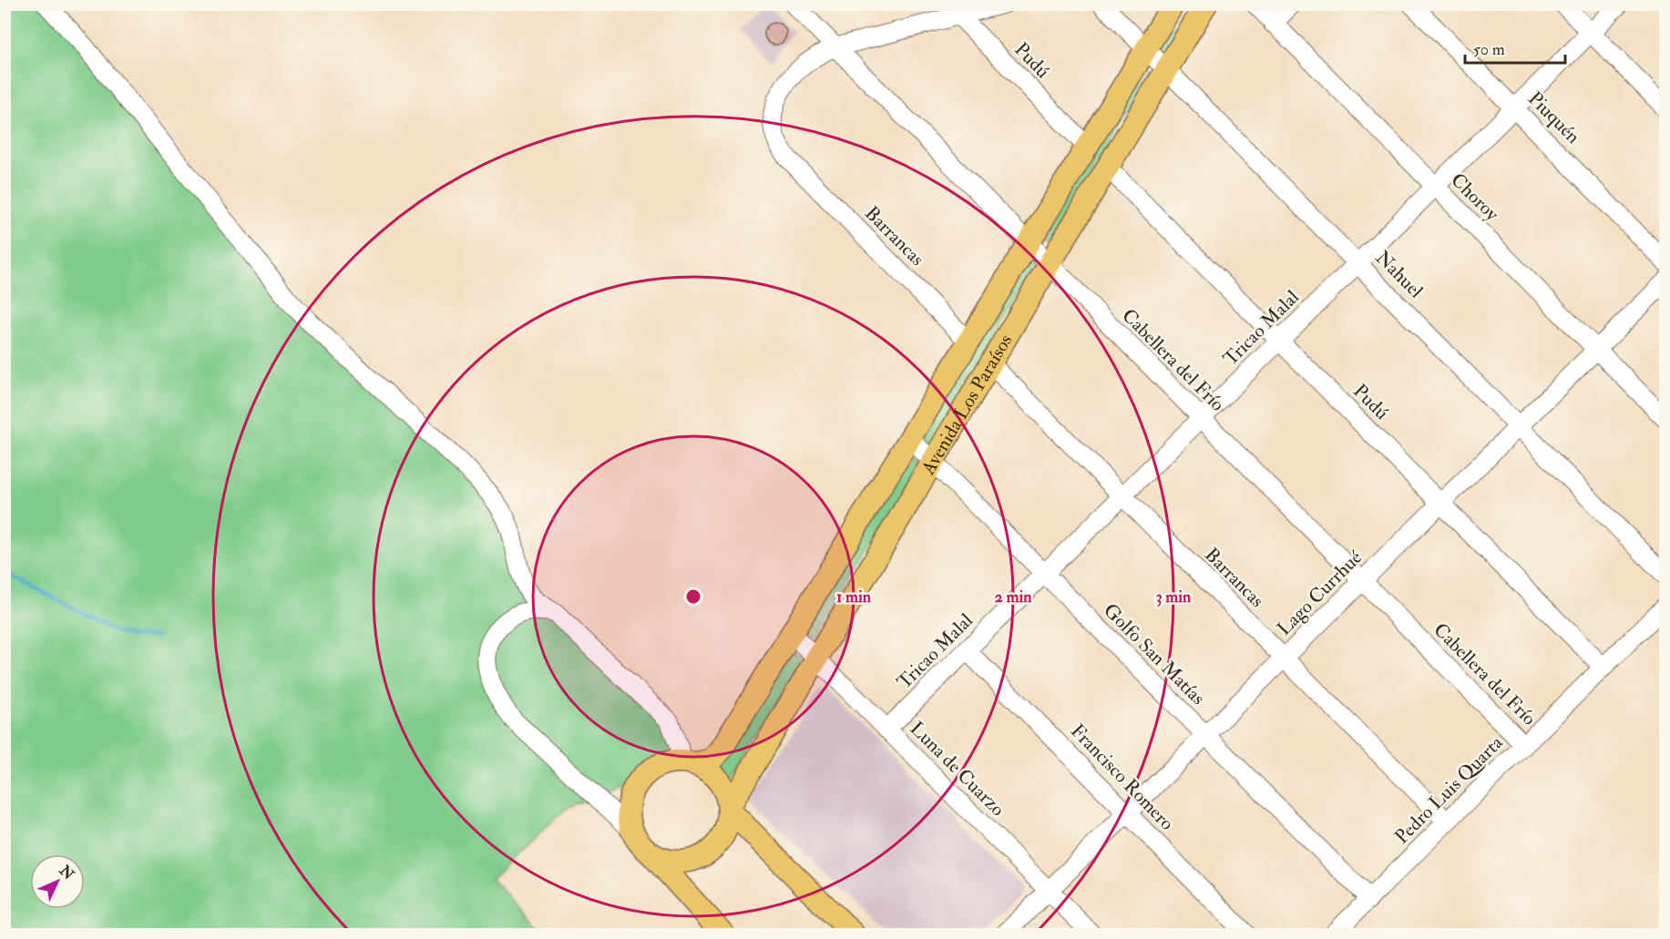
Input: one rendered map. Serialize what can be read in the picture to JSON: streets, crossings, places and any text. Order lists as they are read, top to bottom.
{
  "streets": {
    "main road": ["Avenida Los Paraísos"],
    "street": [
      "Pudú",
      "Piuquén",
      "Choroy",
      "Barrancas",
      "Nahuel",
      "Tricao Malal",
      "Cabellera del Frío",
      "Lago Currhué",
      "Golfo San Matías",
      "Luna de Cuarzo",
      "Francisco Romero",
      "Pedro Luis Quarta"
    ]
  },
  "crossings": [
    ["Pudú", "Barrancas"],
    ["Pudú", "Tricao Malal"],
    ["Pudú", "Avenida Los Paraísos"],
    ["Pudú", "Lago Currhué"],
    ["Pudú", "Pedro Luis Quarta"],
    ["Piuquén", "Tricao Malal"],
    ["Choroy", "Tricao Malal"],
    ["Choroy", "Lago Currhué"],
    ["Barrancas", "Tricao Malal"],
    ["Barrancas", "Cabellera del Frío"],
    ["Barrancas", "Avenida Los Paraísos"],
    ["Barrancas", "Lago Currhué"],
    ["Barrancas", "Pedro Luis Quarta"],
    ["Nahuel", "Tricao Malal"],
    ["Nahuel", "Avenida Los Paraísos"],
    ["Nahuel", "Lago Currhué"],
    ["Tricao Malal", "Cabellera del Frío"],
    ["Tricao Malal", "Golfo San Matías"],
    ["Tricao Malal", "Luna de Cuarzo"],
    ["Tricao Malal", "Francisco Romero"],
    ["Cabellera del Frío", "Avenida Los Paraísos"],
    ["Cabellera del Frío", "Lago Currhué"],
    ["Cabellera del Frío", "Pedro Luis Quarta"],
    ["Avenida Los Paraísos", "Golfo San Matías"],
    ["Avenida Los Paraísos", "Luna de Cuarzo"],
    ["Lago Currhué", "Golfo San Matías"],
    ["Lago Currhué", "Luna de Cuarzo"],
    ["Lago Currhué", "Francisco Romero"],
    ["Golfo San Matías", "Pedro Luis Quarta"]
  ],
  "scale_bar": "50 m",
  "north": "top right",
  "rings": ["1 min", "2 min", "3 min"]
}
